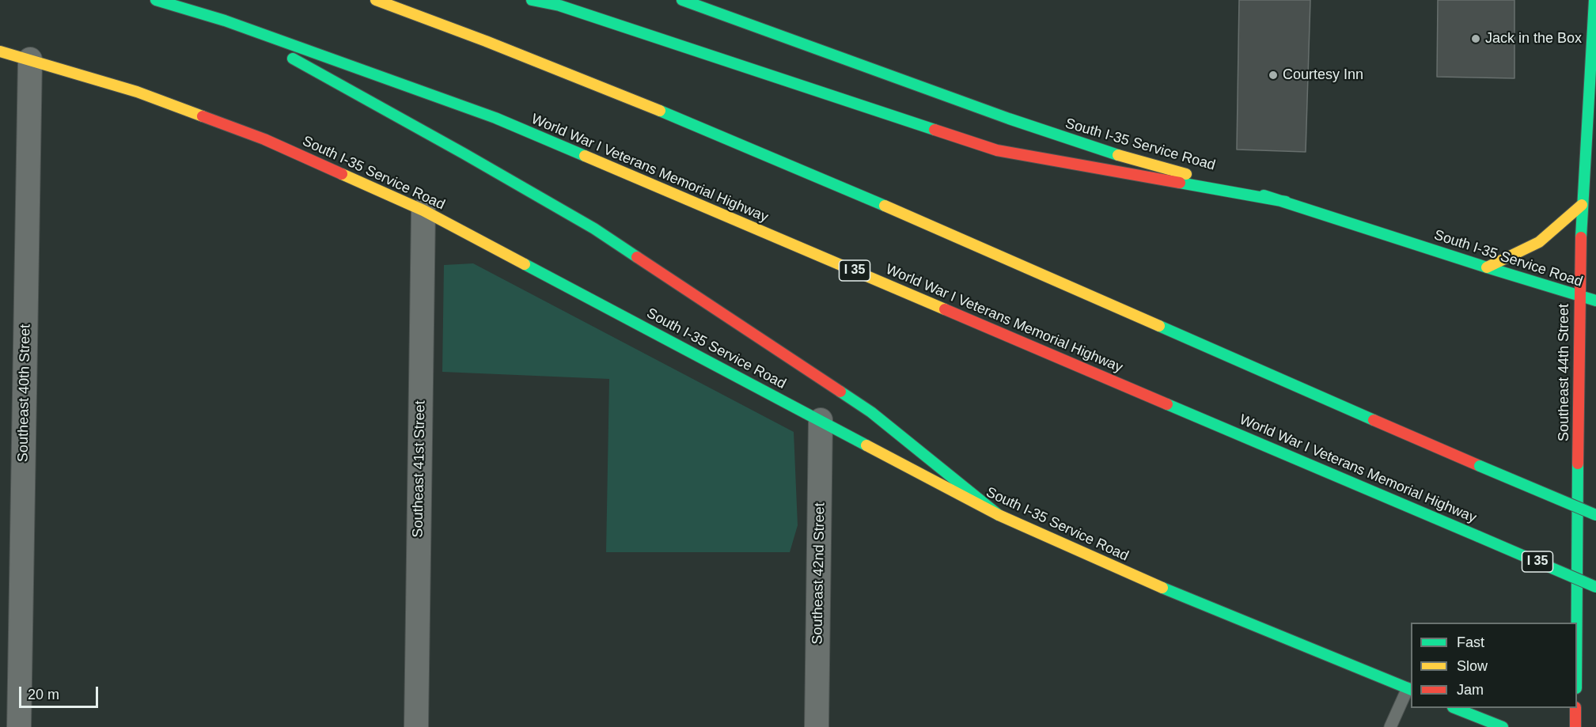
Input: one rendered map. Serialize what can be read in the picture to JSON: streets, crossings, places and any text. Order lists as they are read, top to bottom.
{
  "streets": {
    "main road": [
      "South I-35 Service Road",
      "World War I Veterans Memorial Highway",
      "I 35",
      "Southeast 44th Street"
    ],
    "street": ["Southeast 40th Street", "Southeast 41st Street", "Southeast 42nd Street"]
  },
  "crossings": [
    ["South I-35 Service Road", "Southeast 44th Street"],
    ["South I-35 Service Road", "Southeast 40th Street"],
    ["South I-35 Service Road", "Southeast 41st Street"],
    ["South I-35 Service Road", "Southeast 42nd Street"]
  ],
  "places": ["Jack in the Box", "Courtesy Inn"],
  "legend": ["Fast", "Slow", "Jam"],
  "scale_bar": "20 m"
}
